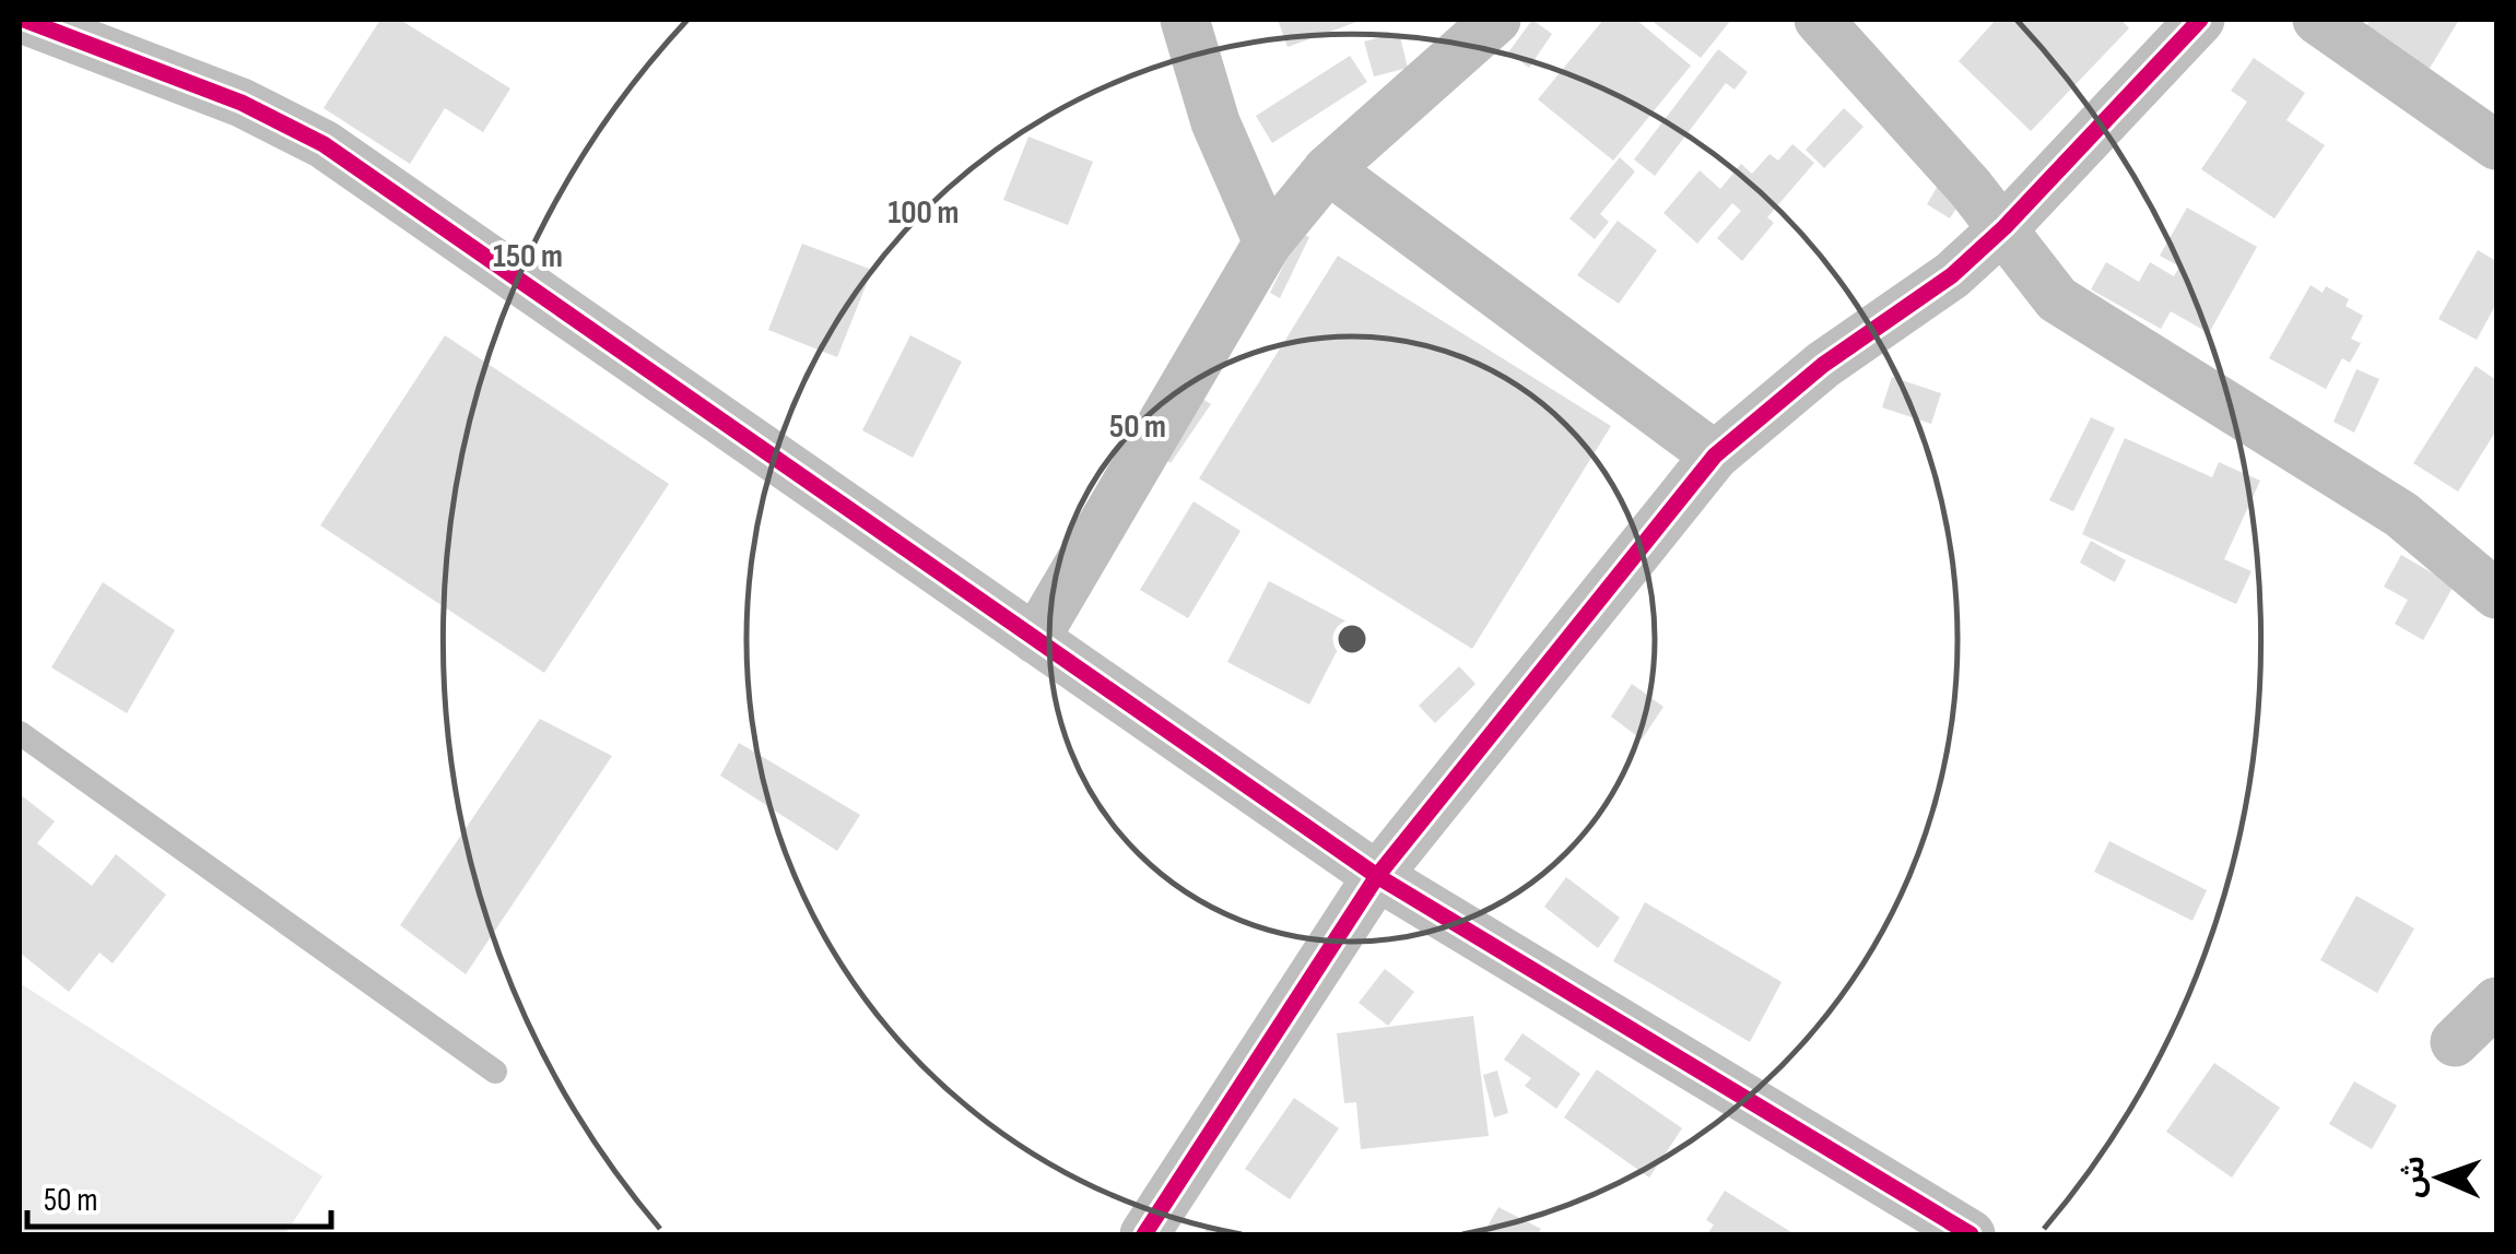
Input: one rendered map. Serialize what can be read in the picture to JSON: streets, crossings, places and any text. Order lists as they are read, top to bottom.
{
  "scale_bar": "50 m",
  "north": "left",
  "rings": ["100 m", "150 m", "50 m"]
}
